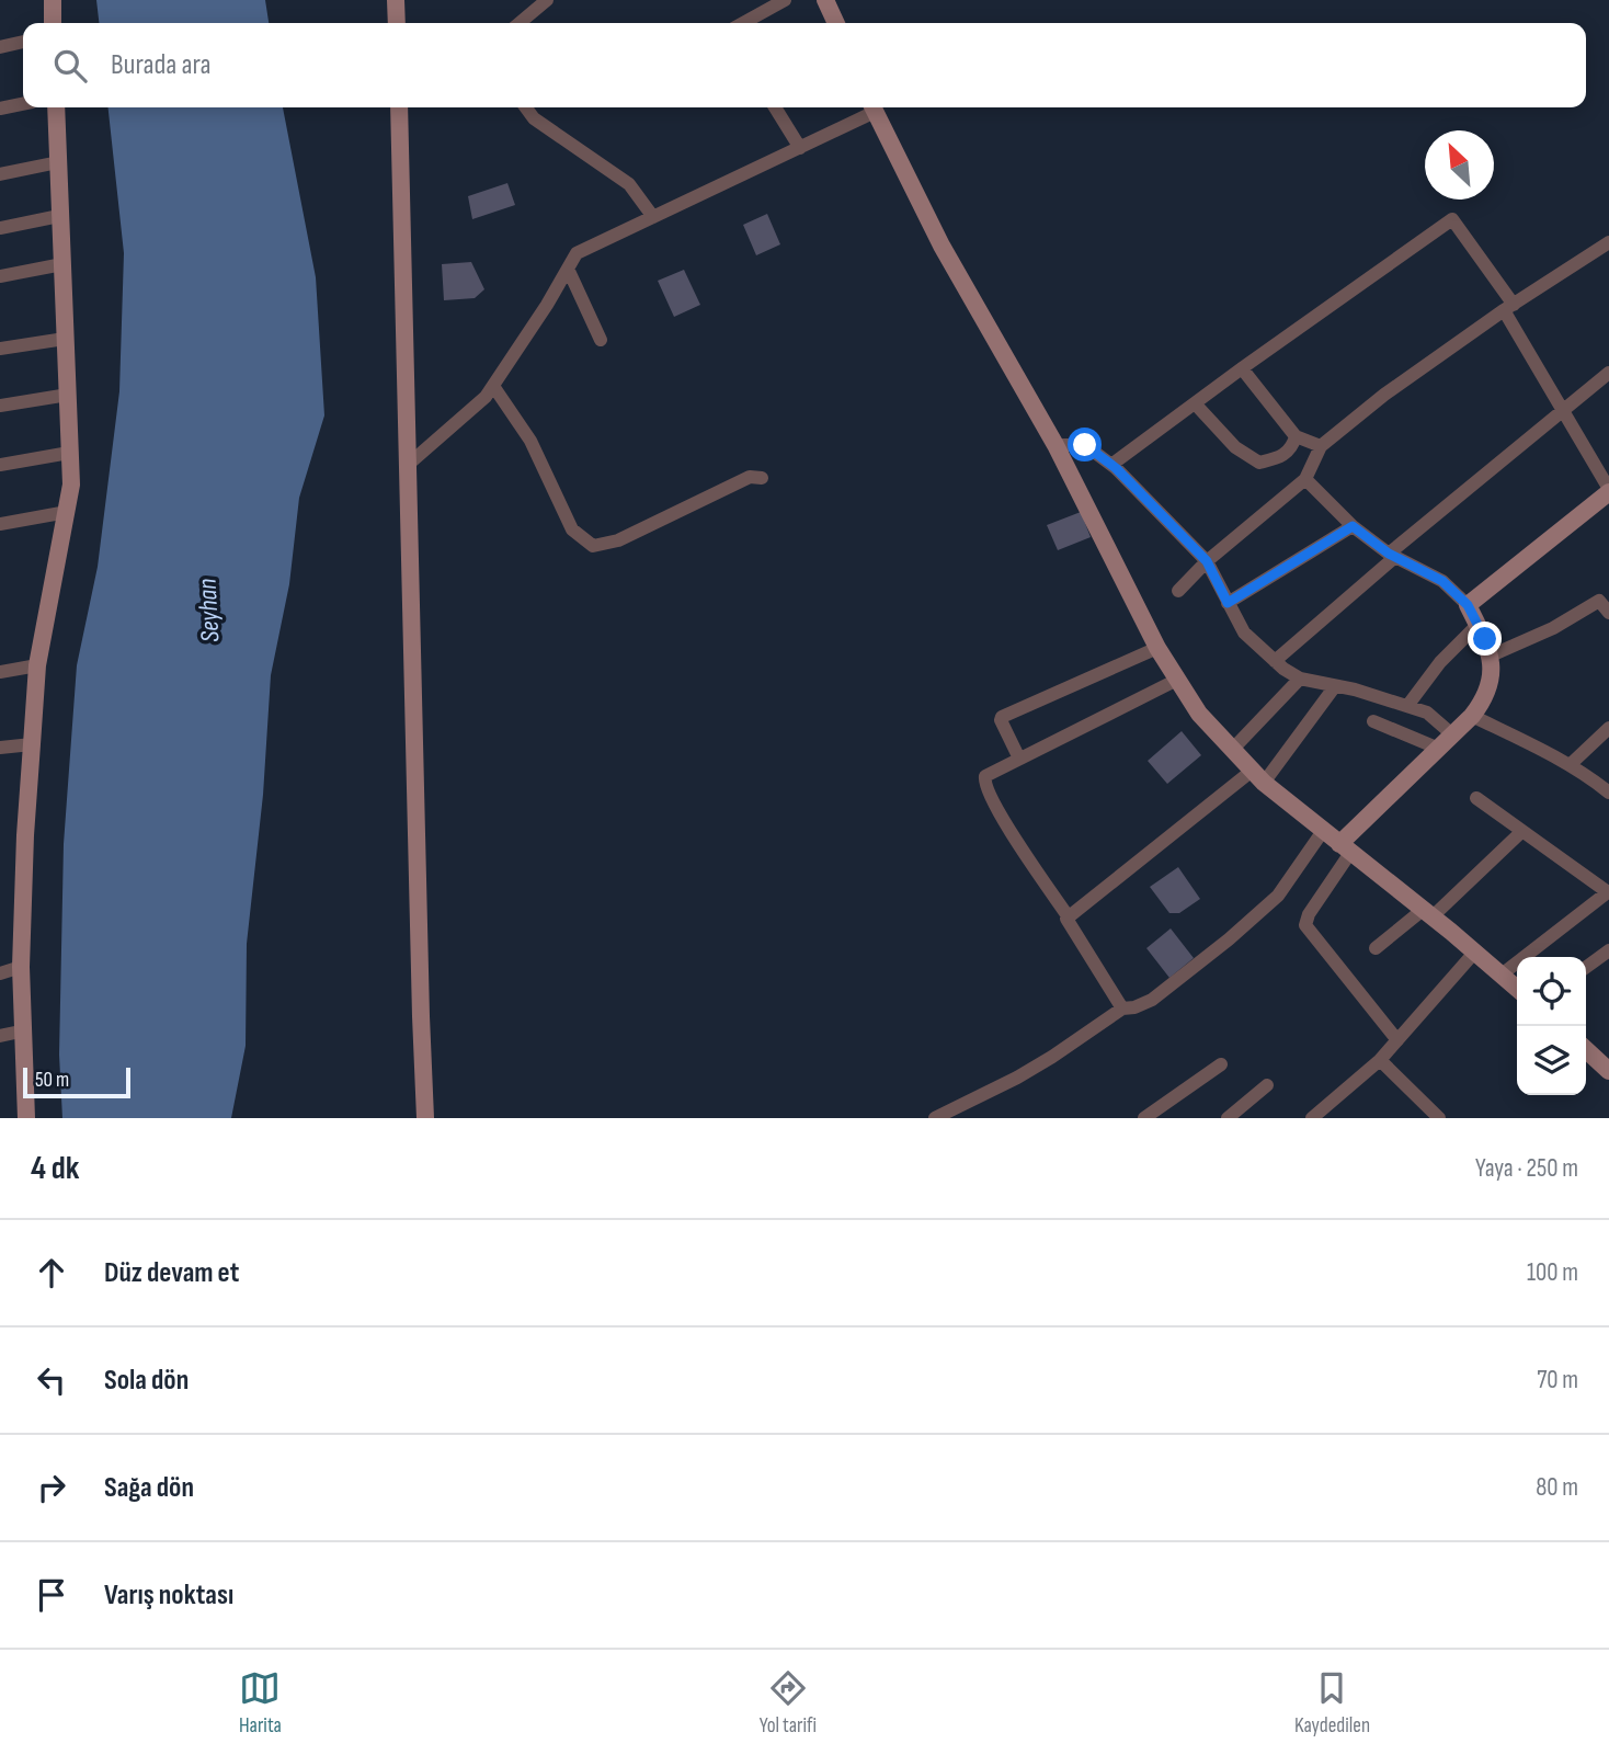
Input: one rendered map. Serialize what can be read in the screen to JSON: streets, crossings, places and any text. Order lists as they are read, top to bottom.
{
  "water": ["Seyhan"],
  "scale_bar": "50 m",
  "north": "top left",
  "page": {
    "search": "Burada ara",
    "scale": "50 m",
    "heading": ["4 dk", "Yaya · 250 m"],
    "list": [
      ["Düz devam et", "100 m"],
      ["Sola dön", "70 m"],
      ["Sağa dön", "80 m"],
      "Varış noktası"
    ],
    "nav": ["Harita", "Yol tarifi", "Kaydedilen"]
  }
}
